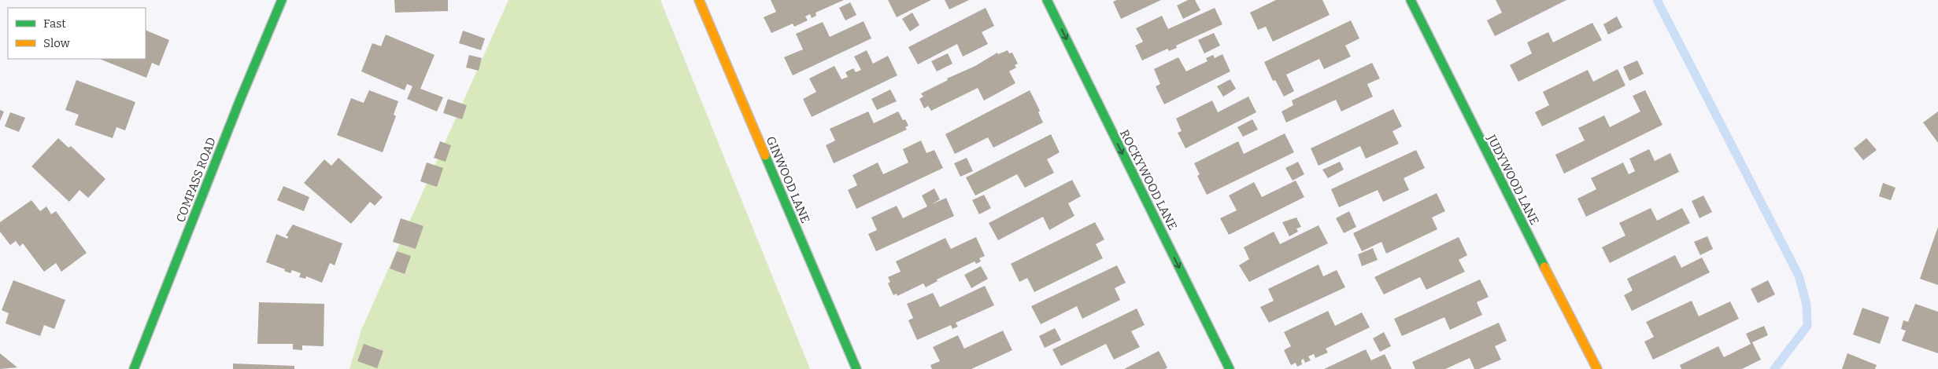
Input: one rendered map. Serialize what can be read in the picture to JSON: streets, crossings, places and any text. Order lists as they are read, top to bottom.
{
  "streets": {
    "street": [
      "COMPASS ROAD",
      "GINWOOD LANE",
      "ROCKYWOOD LANE",
      "JUDYWOOD LANE"
    ]
  },
  "one_way": ["ROCKYWOOD LANE"],
  "legend": ["Fast", "Slow"]
}
